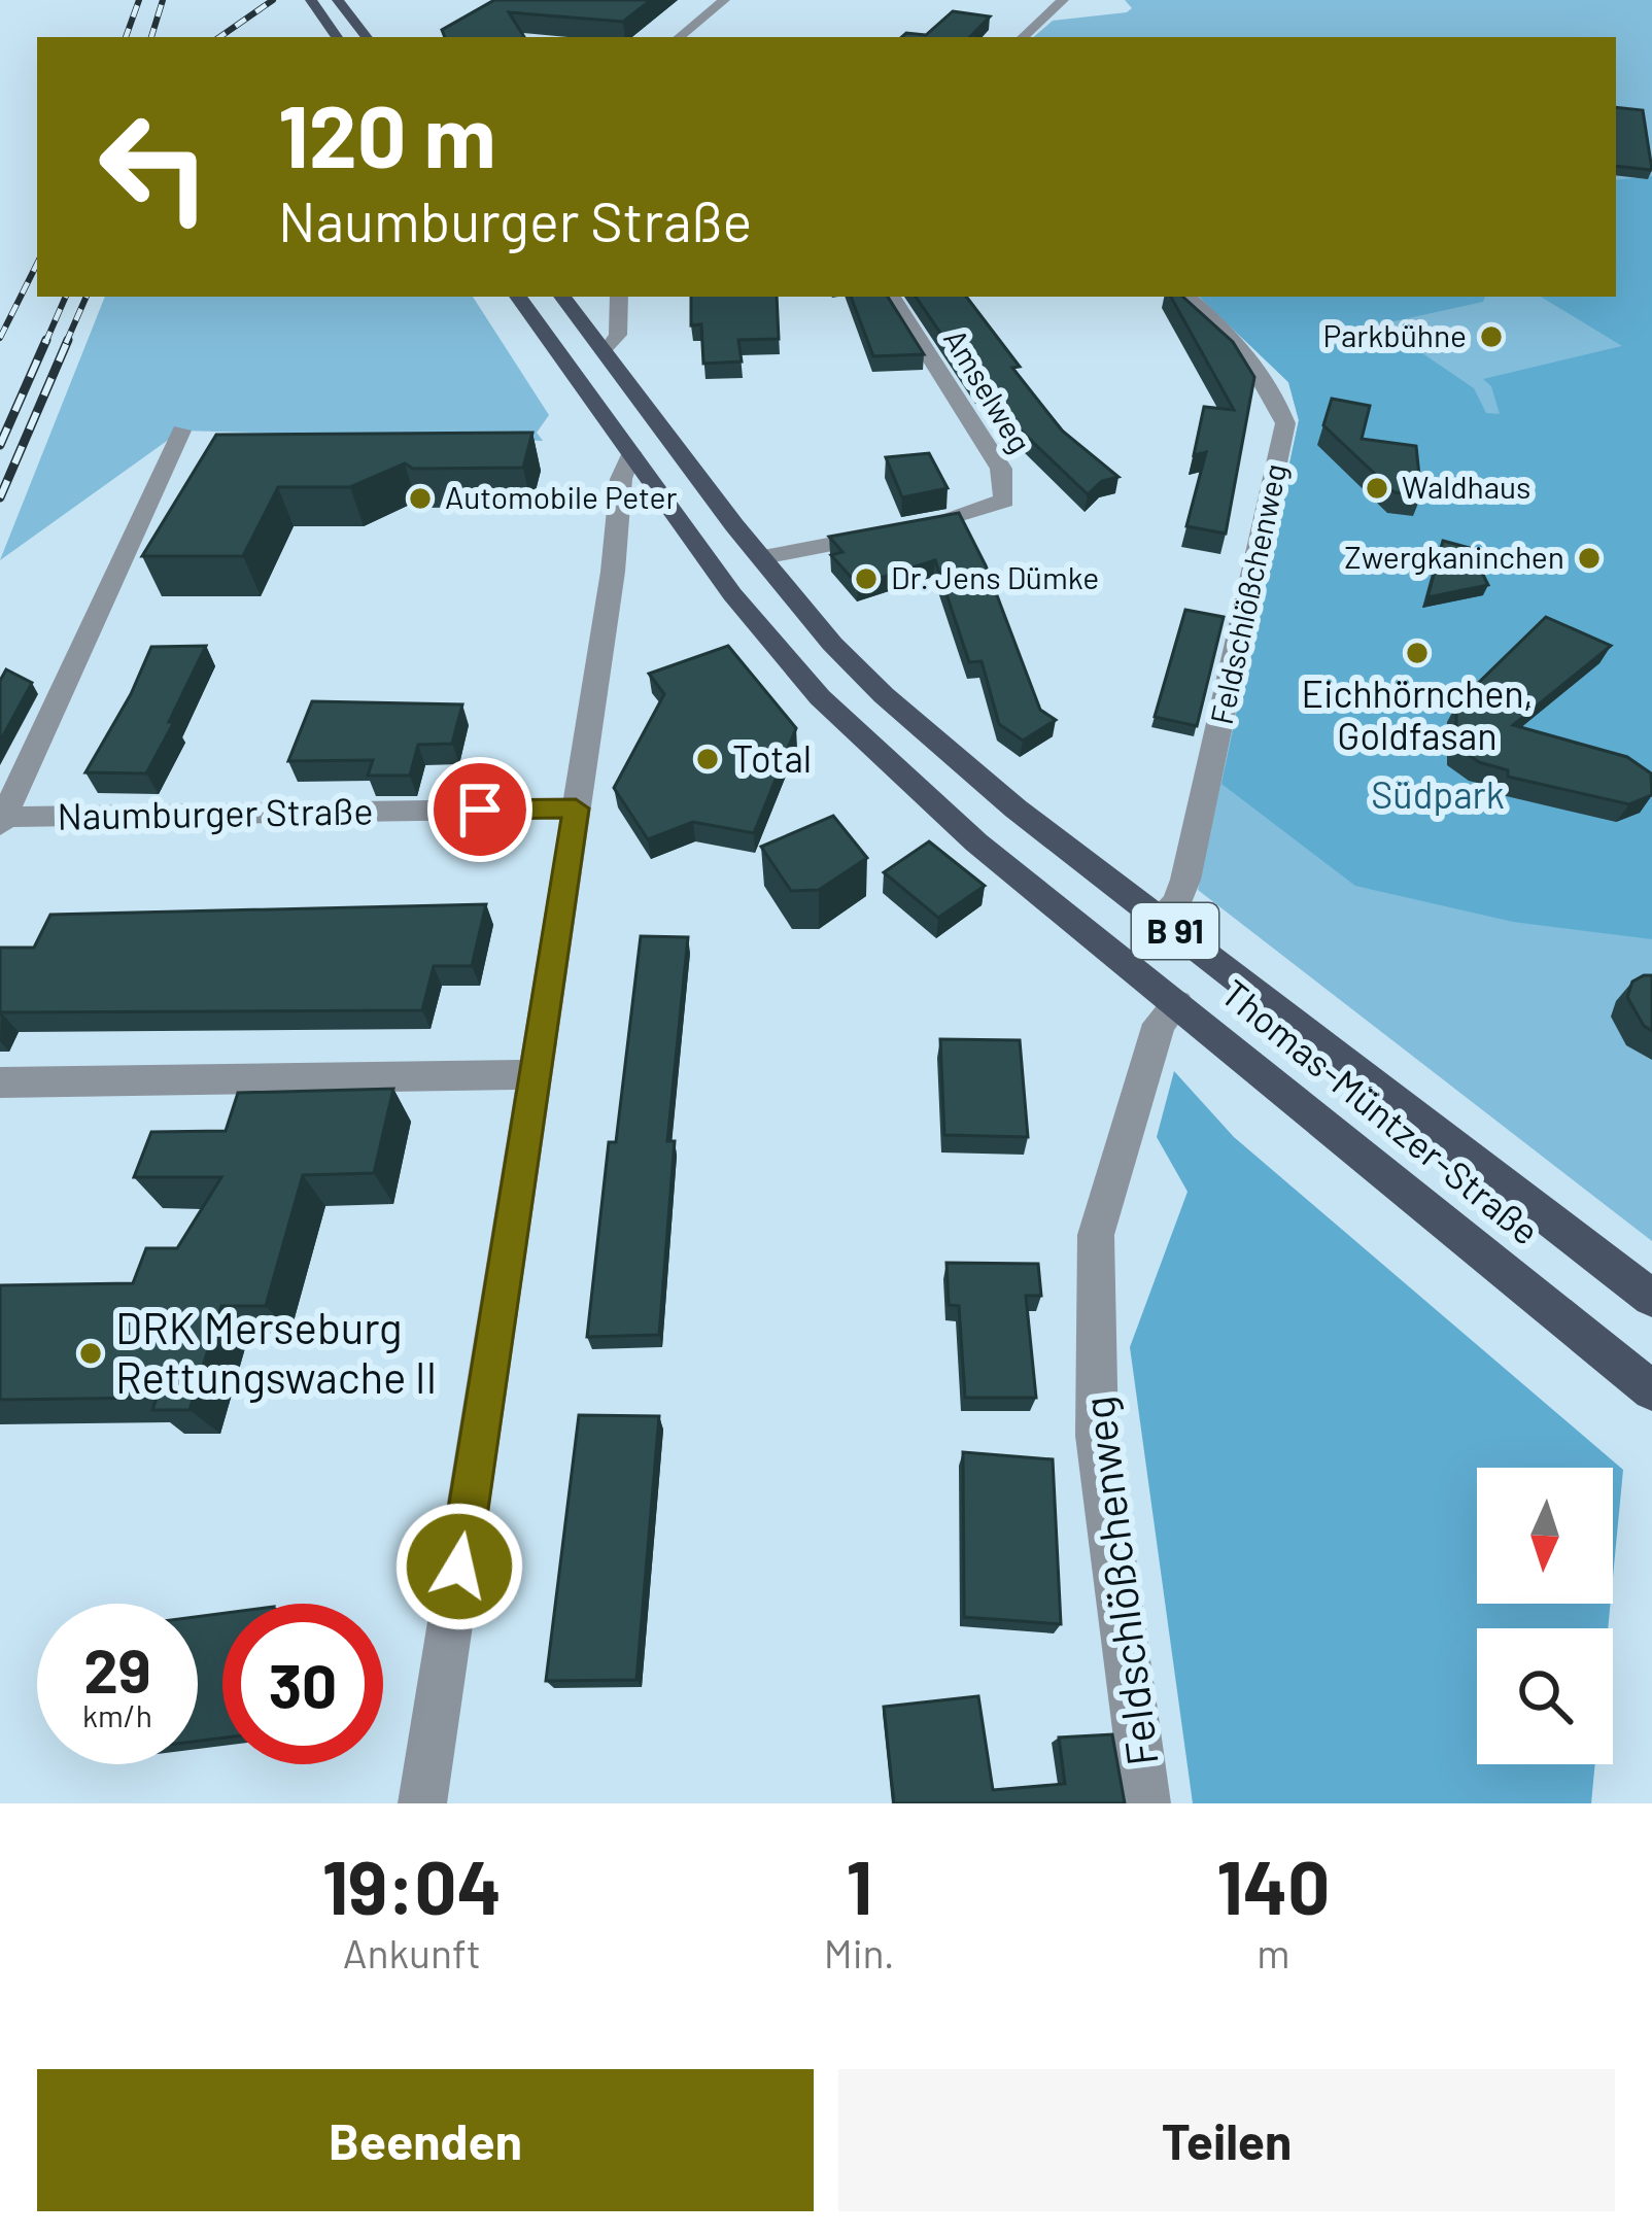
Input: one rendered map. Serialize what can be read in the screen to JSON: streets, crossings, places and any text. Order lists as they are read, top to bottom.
{
  "streets": {
    "main road": ["B 91", "Thomas-Müntzer-Straße"],
    "street": ["Amselweg", "Feldschlößchenweg", "Naumburger Straße"]
  },
  "crossings": [
    ["Amselweg", "Thomas-Müntzer-Straße"],
    ["Feldschlößchenweg", "Thomas-Müntzer-Straße"],
    ["B 91", "Thomas-Müntzer-Straße"]
  ],
  "parks": ["Südpark"],
  "places": [
    "Parkbühne",
    "Waldhaus",
    "Automobile Peter",
    "Zwergkaninchen",
    "Dr. Jens Dümke",
    "Eichhörnchen, Goldfasan",
    "Total",
    "DRK Merseburg Rettungswache II"
  ],
  "north": "bottom",
  "page": {
    "turn": ["120 m", "Naumburger Straße"],
    "speed": "29 km/h",
    "limit": "30",
    "eta": [
      "19:04",
      "Ankunft",
      "1",
      "Min.",
      "140",
      "m"
    ],
    "buttons": ["Beenden", "Teilen"]
  }
}
